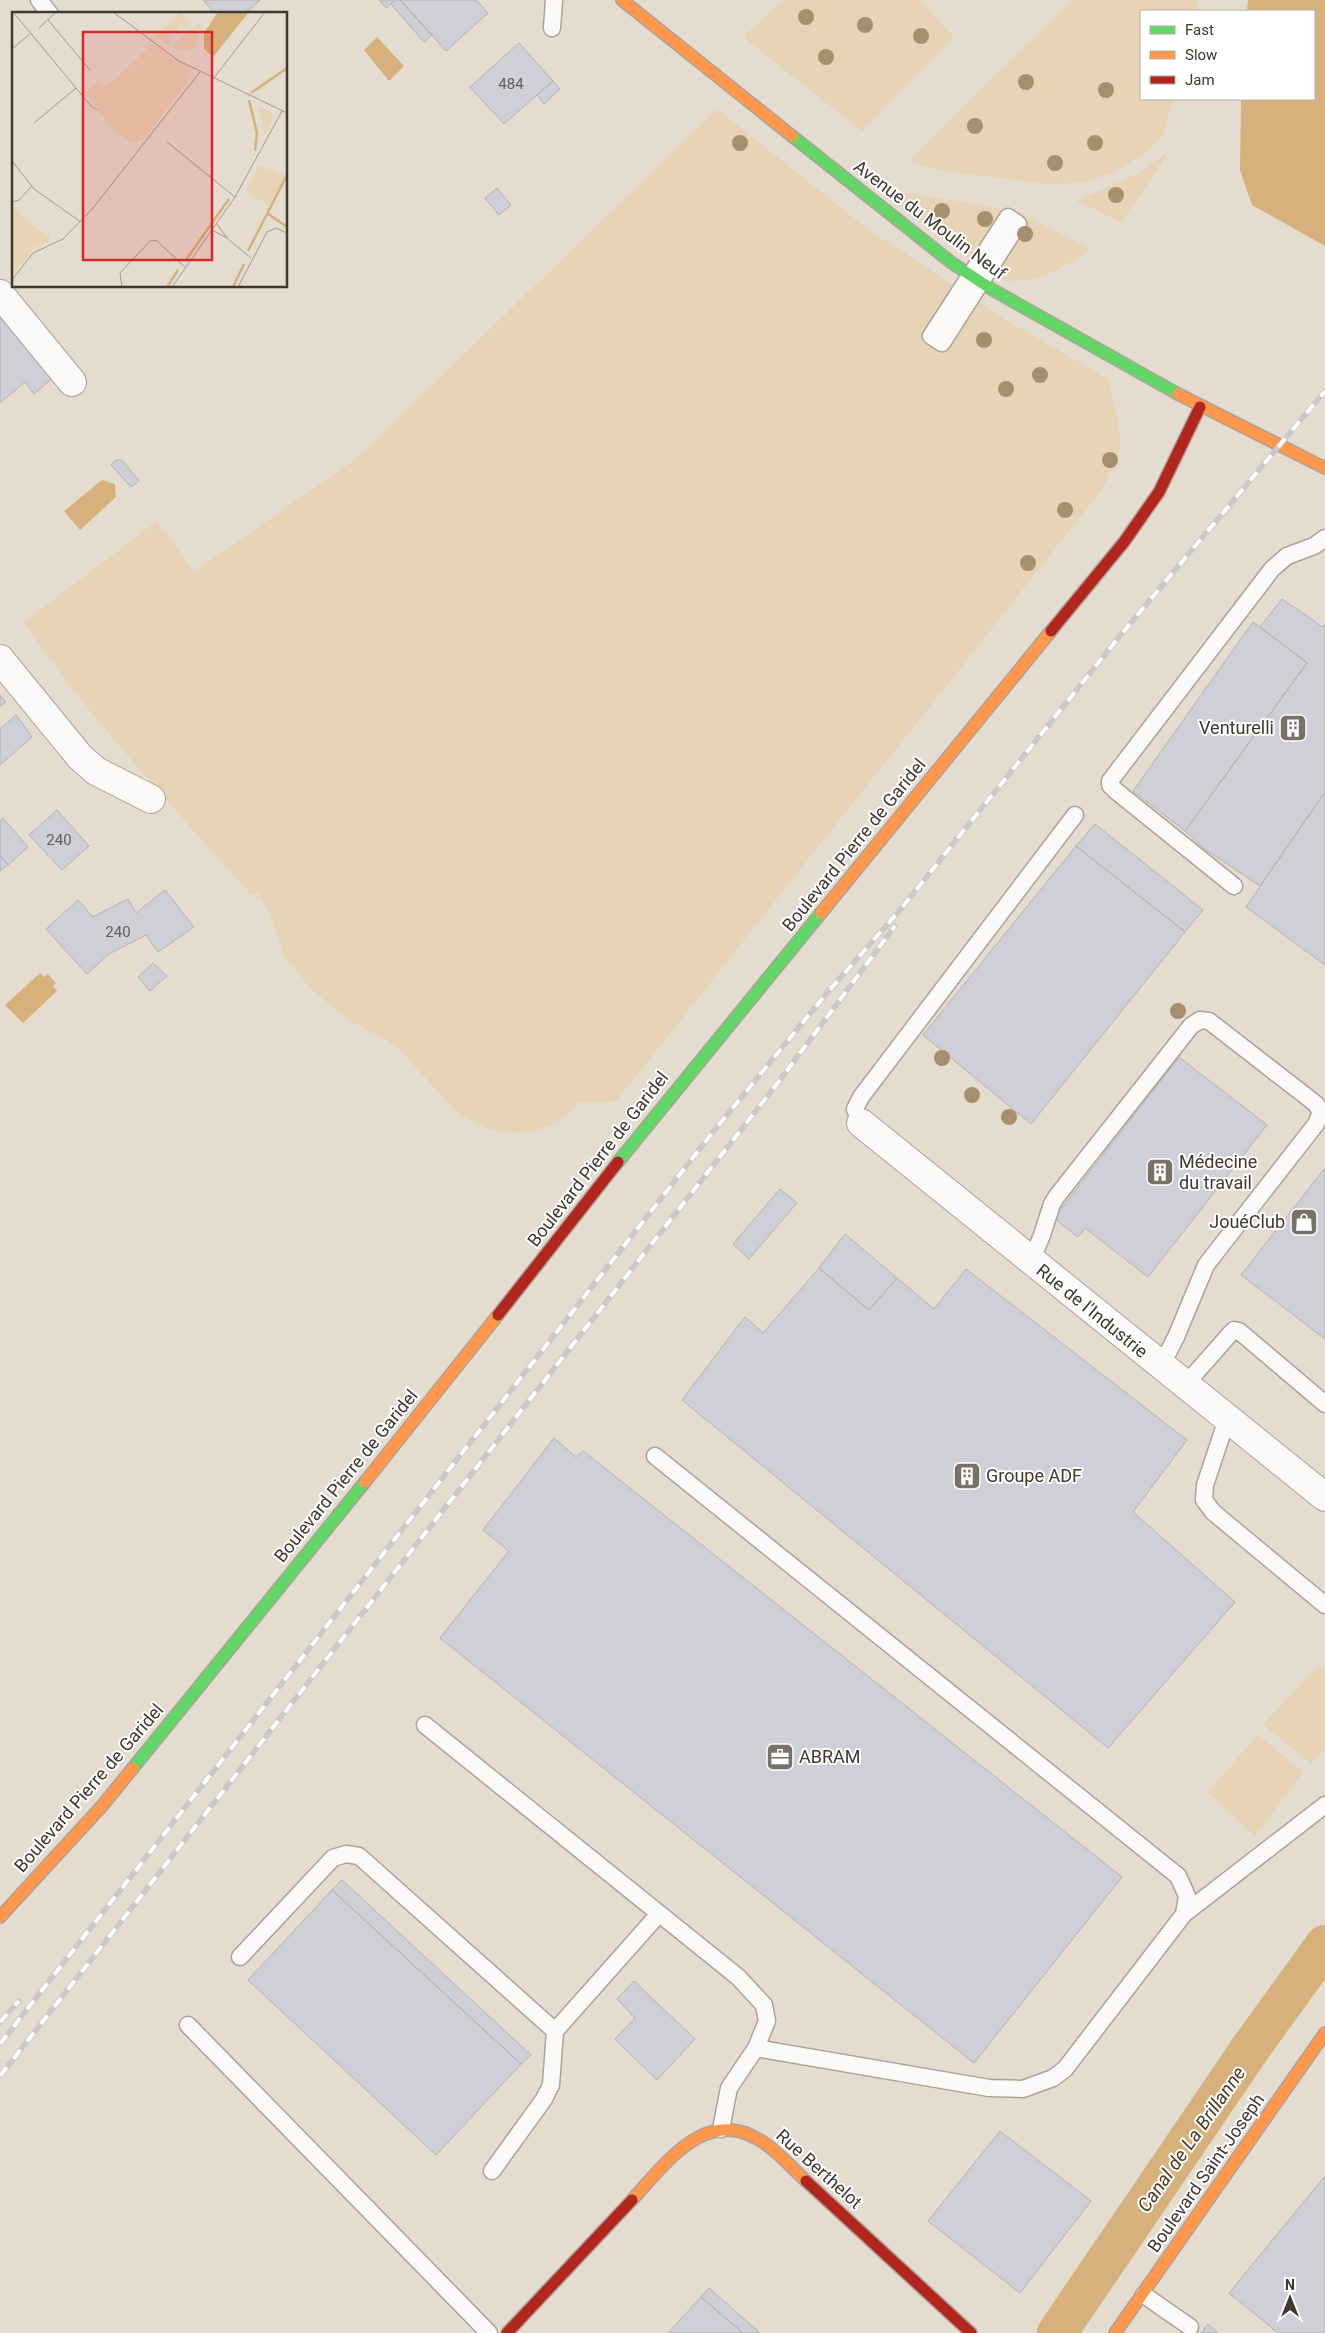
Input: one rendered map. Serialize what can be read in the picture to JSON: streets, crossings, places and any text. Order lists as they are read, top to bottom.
{
  "streets": {
    "street": [
      "Avenue du Moulin Neuf",
      "Boulevard Pierre de Garidel",
      "Rue de l'Industrie",
      "Rue Berthelot",
      "Boulevard Saint-Joseph"
    ]
  },
  "crossings": [
    ["Avenue du Moulin Neuf", "Boulevard Pierre de Garidel"]
  ],
  "water": ["Canal de La Brillanne"],
  "places": {
    "building": ["Venturelli", "Médecine du travail", "Groupe ADF"],
    "shop": ["JouéClub"],
    "office": ["ABRAM"]
  },
  "house_numbers": ["484", "240", "240"],
  "legend": ["Fast", "Slow", "Jam"],
  "north": "top"
}
